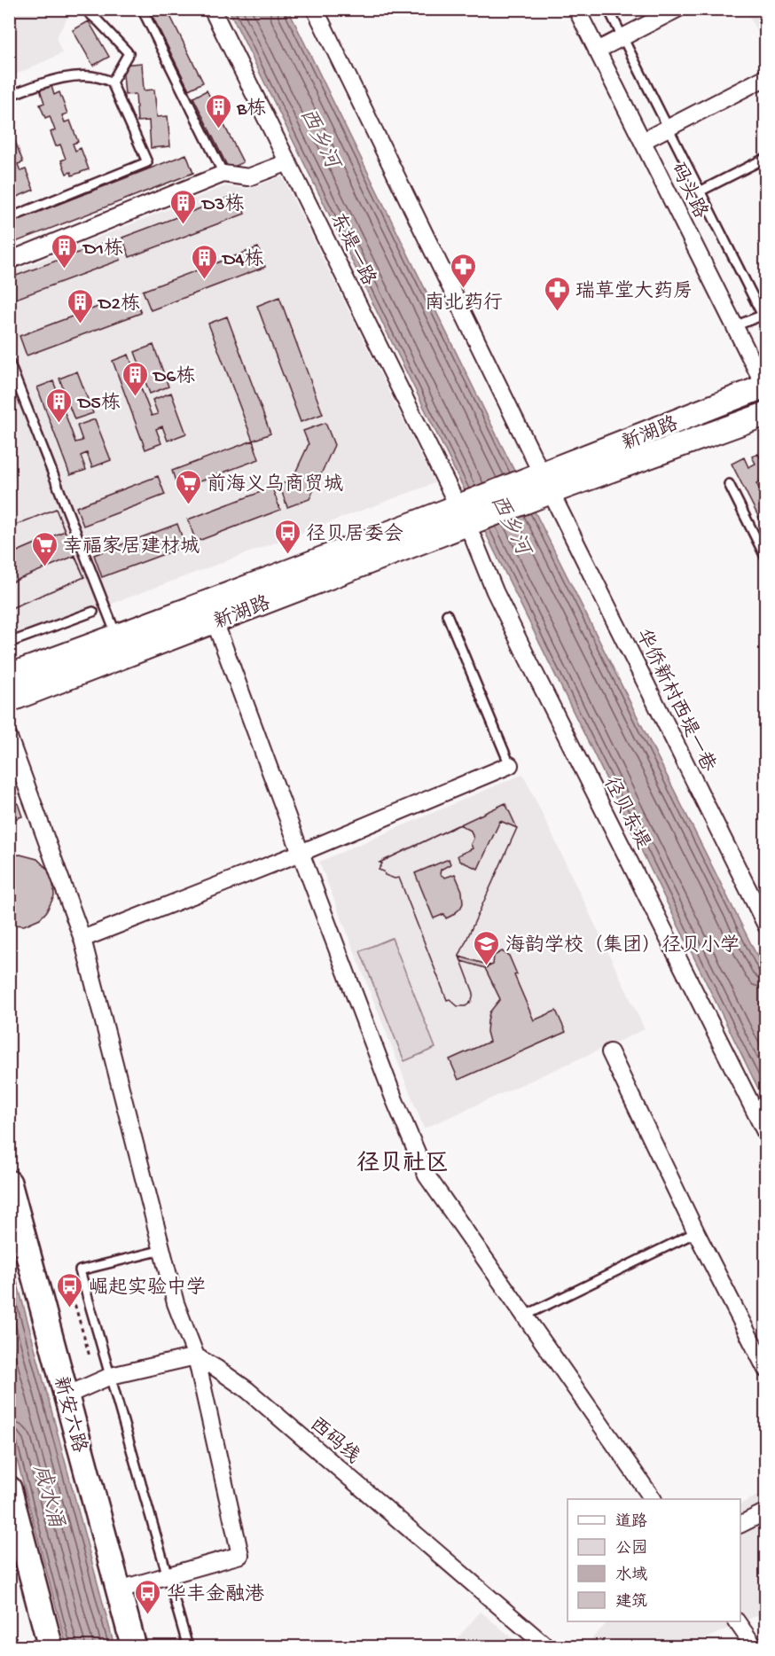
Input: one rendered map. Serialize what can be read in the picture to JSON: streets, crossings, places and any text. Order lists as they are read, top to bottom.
{
  "streets": {
    "main road": ["新湖路", "新安六路"],
    "street": [
      "码头路",
      "东堤一路",
      "华侨新村西堤一巷",
      "径贝东堤",
      "西码线"
    ]
  },
  "crossings": [
    ["码头路", "新湖路"],
    ["东堤一路", "新湖路"],
    ["东堤一路", "径贝东堤"],
    ["新湖路", "华侨新村西堤一巷"],
    ["新湖路", "径贝东堤"]
  ],
  "districts": ["径贝社区"],
  "water": ["西乡河", "咸水涌"],
  "places": {
    "building": [
      "B栋",
      "D3栋",
      "D1栋",
      "D4栋",
      "D2栋",
      "D6栋",
      "D5栋"
    ],
    "pharmacy": ["南北药行", "瑞草堂大药房"],
    "supermarket": ["前海义乌商贸城", "幸福家居建材城"],
    "bus stop": ["径贝居委会", "崛起实验中学", "华丰金融港"],
    "school or university": ["海韵学校（集团）径贝小学"]
  },
  "legend": [
    "道路",
    "公园",
    "水域",
    "建筑"
  ]
}
